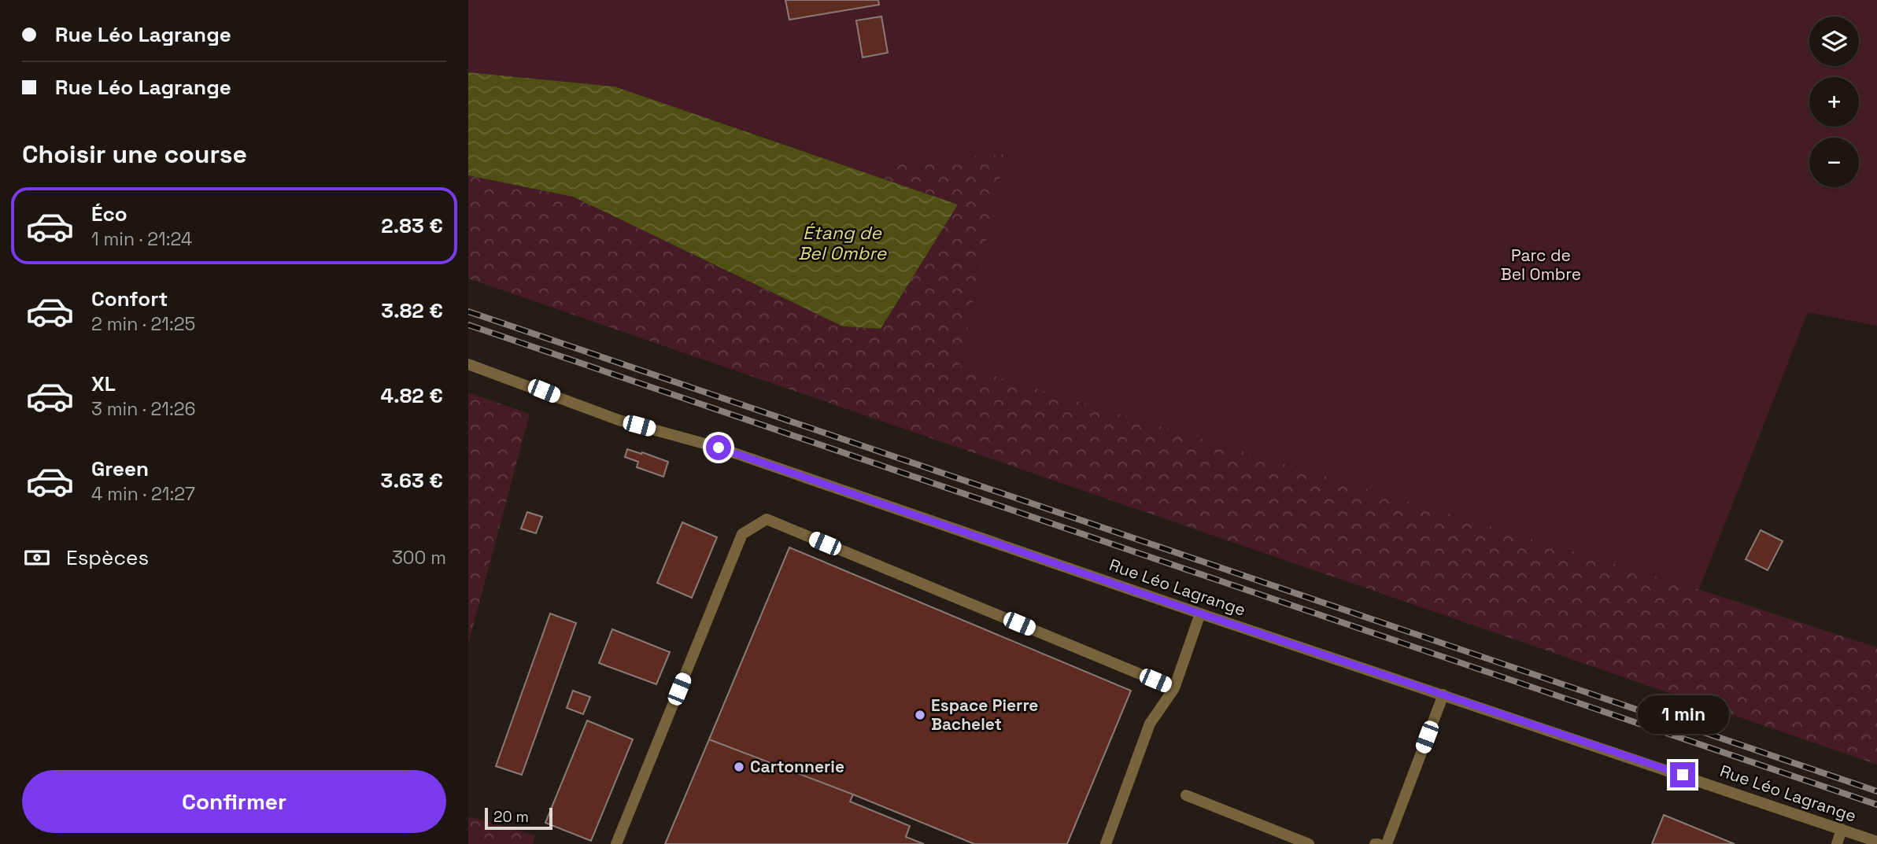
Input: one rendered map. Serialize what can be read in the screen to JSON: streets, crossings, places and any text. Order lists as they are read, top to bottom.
{
  "streets": {
    "street": ["Rue Léo Lagrange"]
  },
  "water": ["Étang de Bel Ombre"],
  "parks": ["Parc de Bel Ombre"],
  "places": ["Espace Pierre Bachelet", "Cartonnerie"],
  "scale_bar": "20 m",
  "page": {
    "banner": ["Rue Léo Lagrange", "Rue Léo Lagrange"],
    "map_buttons": ["+", "−"],
    "heading": "Choisir une course",
    "list": [
      {
        "name": "Éco",
        "note": "1 min · 21:24",
        "value": "2.83 €"
      },
      {
        "name": "Confort",
        "note": "2 min · 21:25",
        "value": "3.82 €"
      },
      {
        "name": "XL",
        "note": "3 min · 21:26",
        "value": "4.82 €"
      },
      {
        "name": "Green",
        "note": "4 min · 21:27",
        "value": "3.63 €"
      }
    ],
    "pay": ["Espèces", "300 m"],
    "bubble": "1 min",
    "buttons": "Confirmer",
    "scale": "20 m"
  }
}
